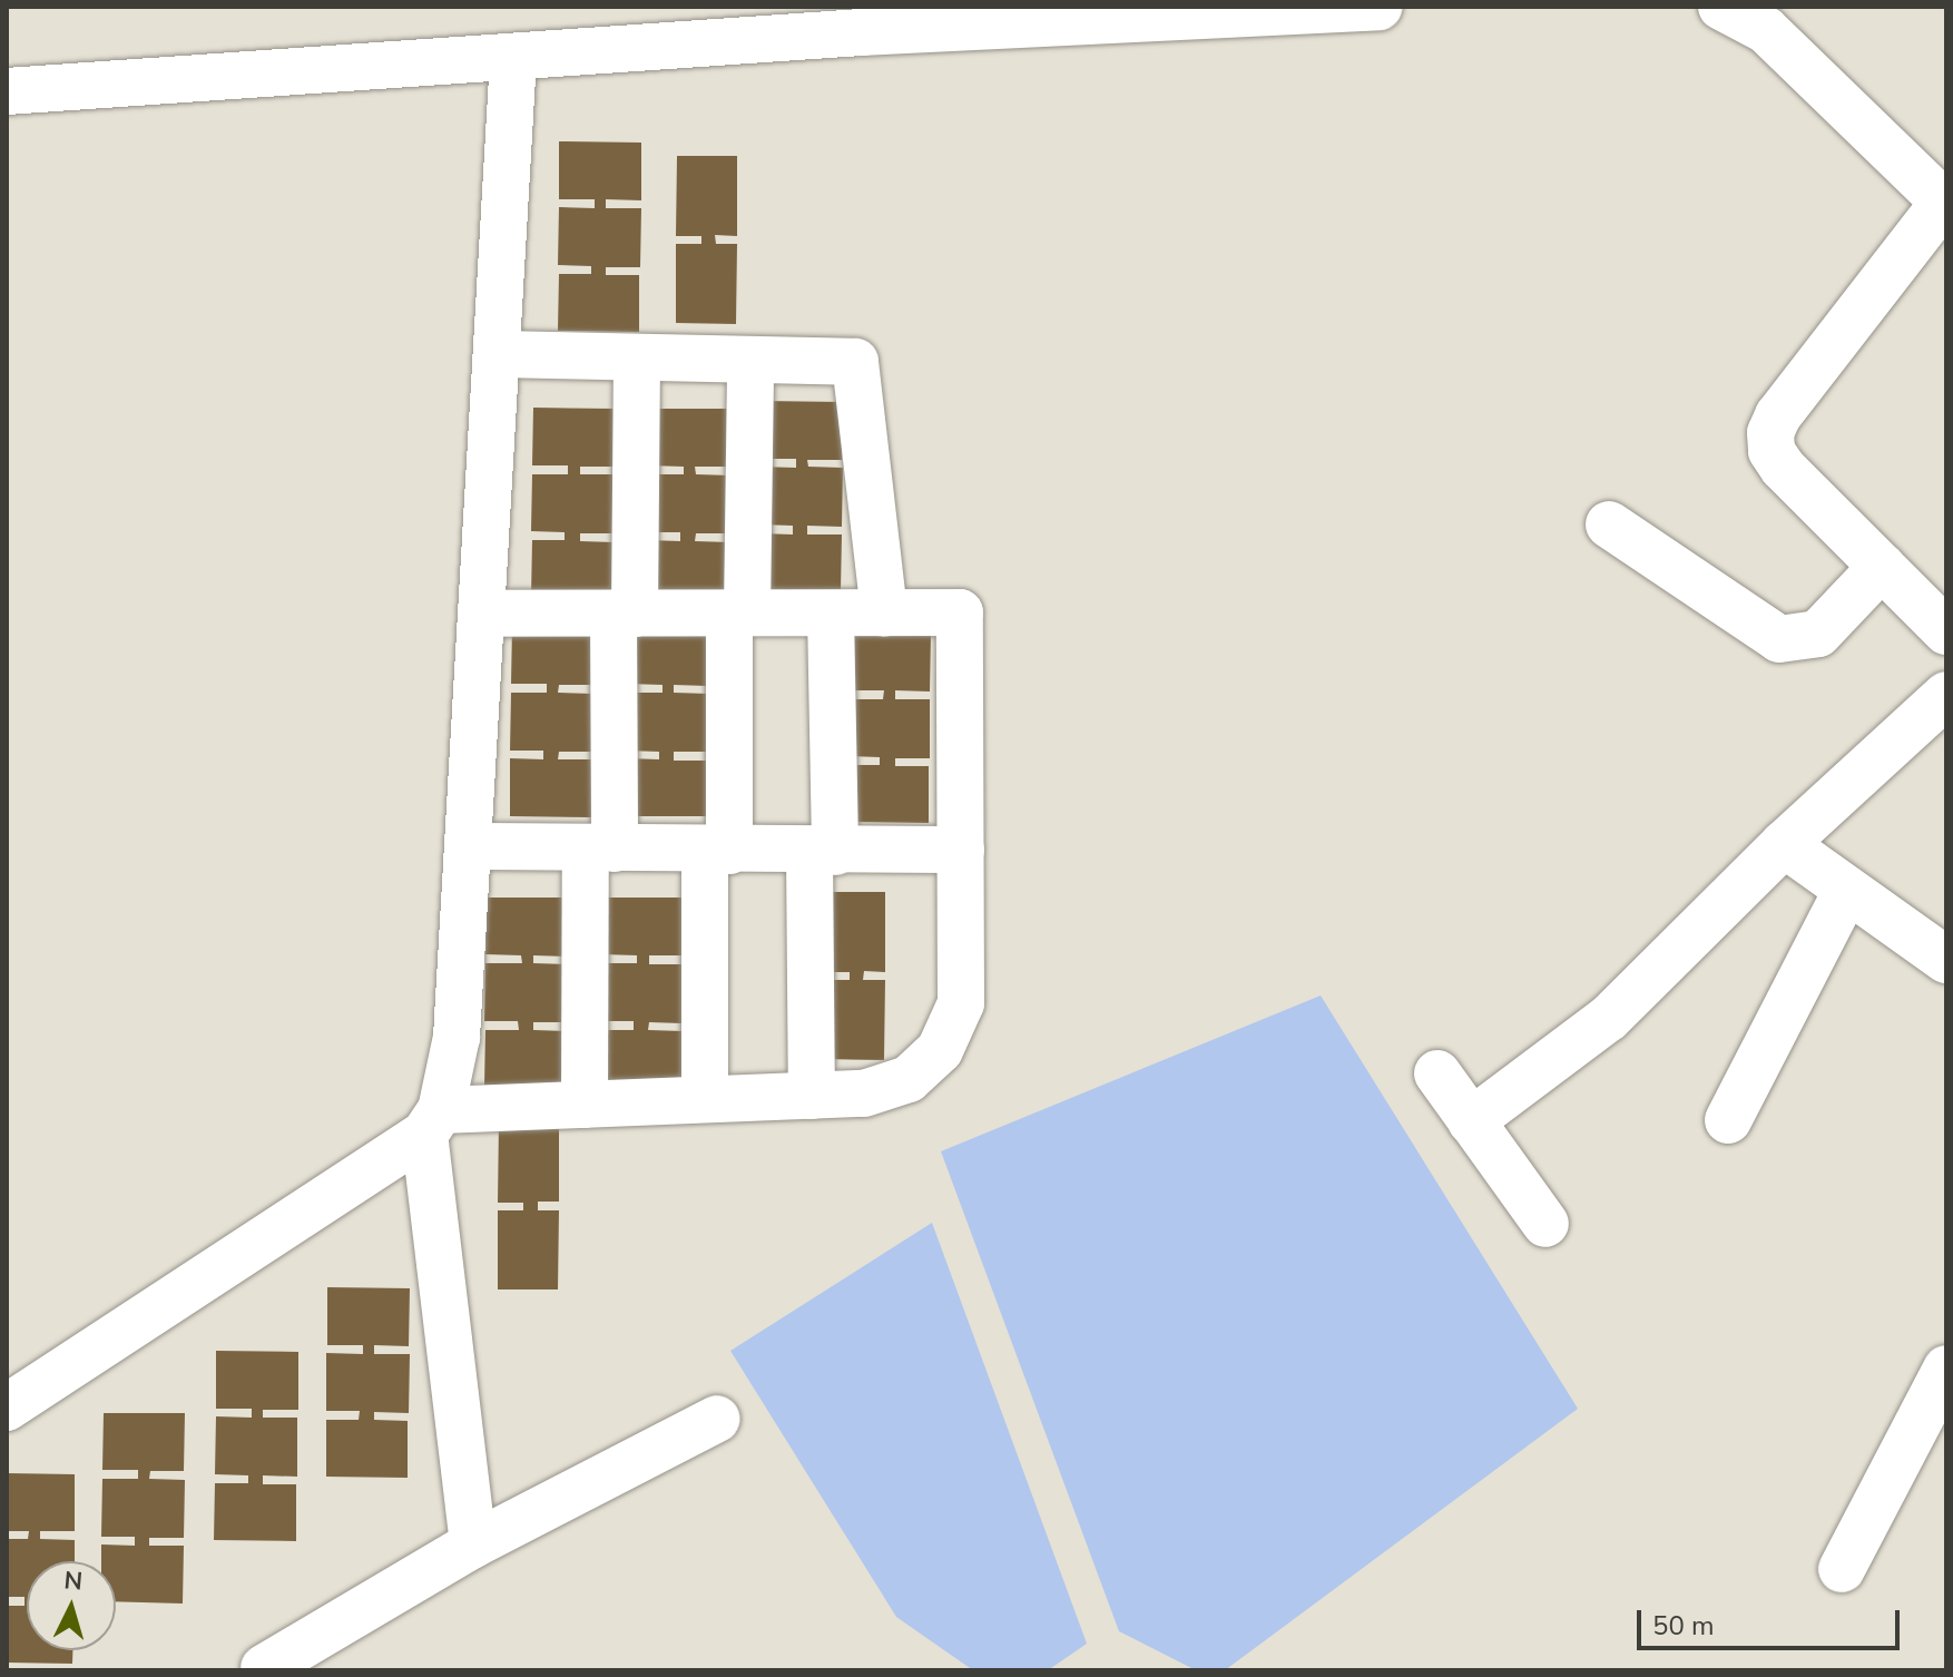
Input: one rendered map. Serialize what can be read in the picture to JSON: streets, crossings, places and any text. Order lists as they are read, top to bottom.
{
  "scale_bar": "50 m",
  "north": "top"
}
